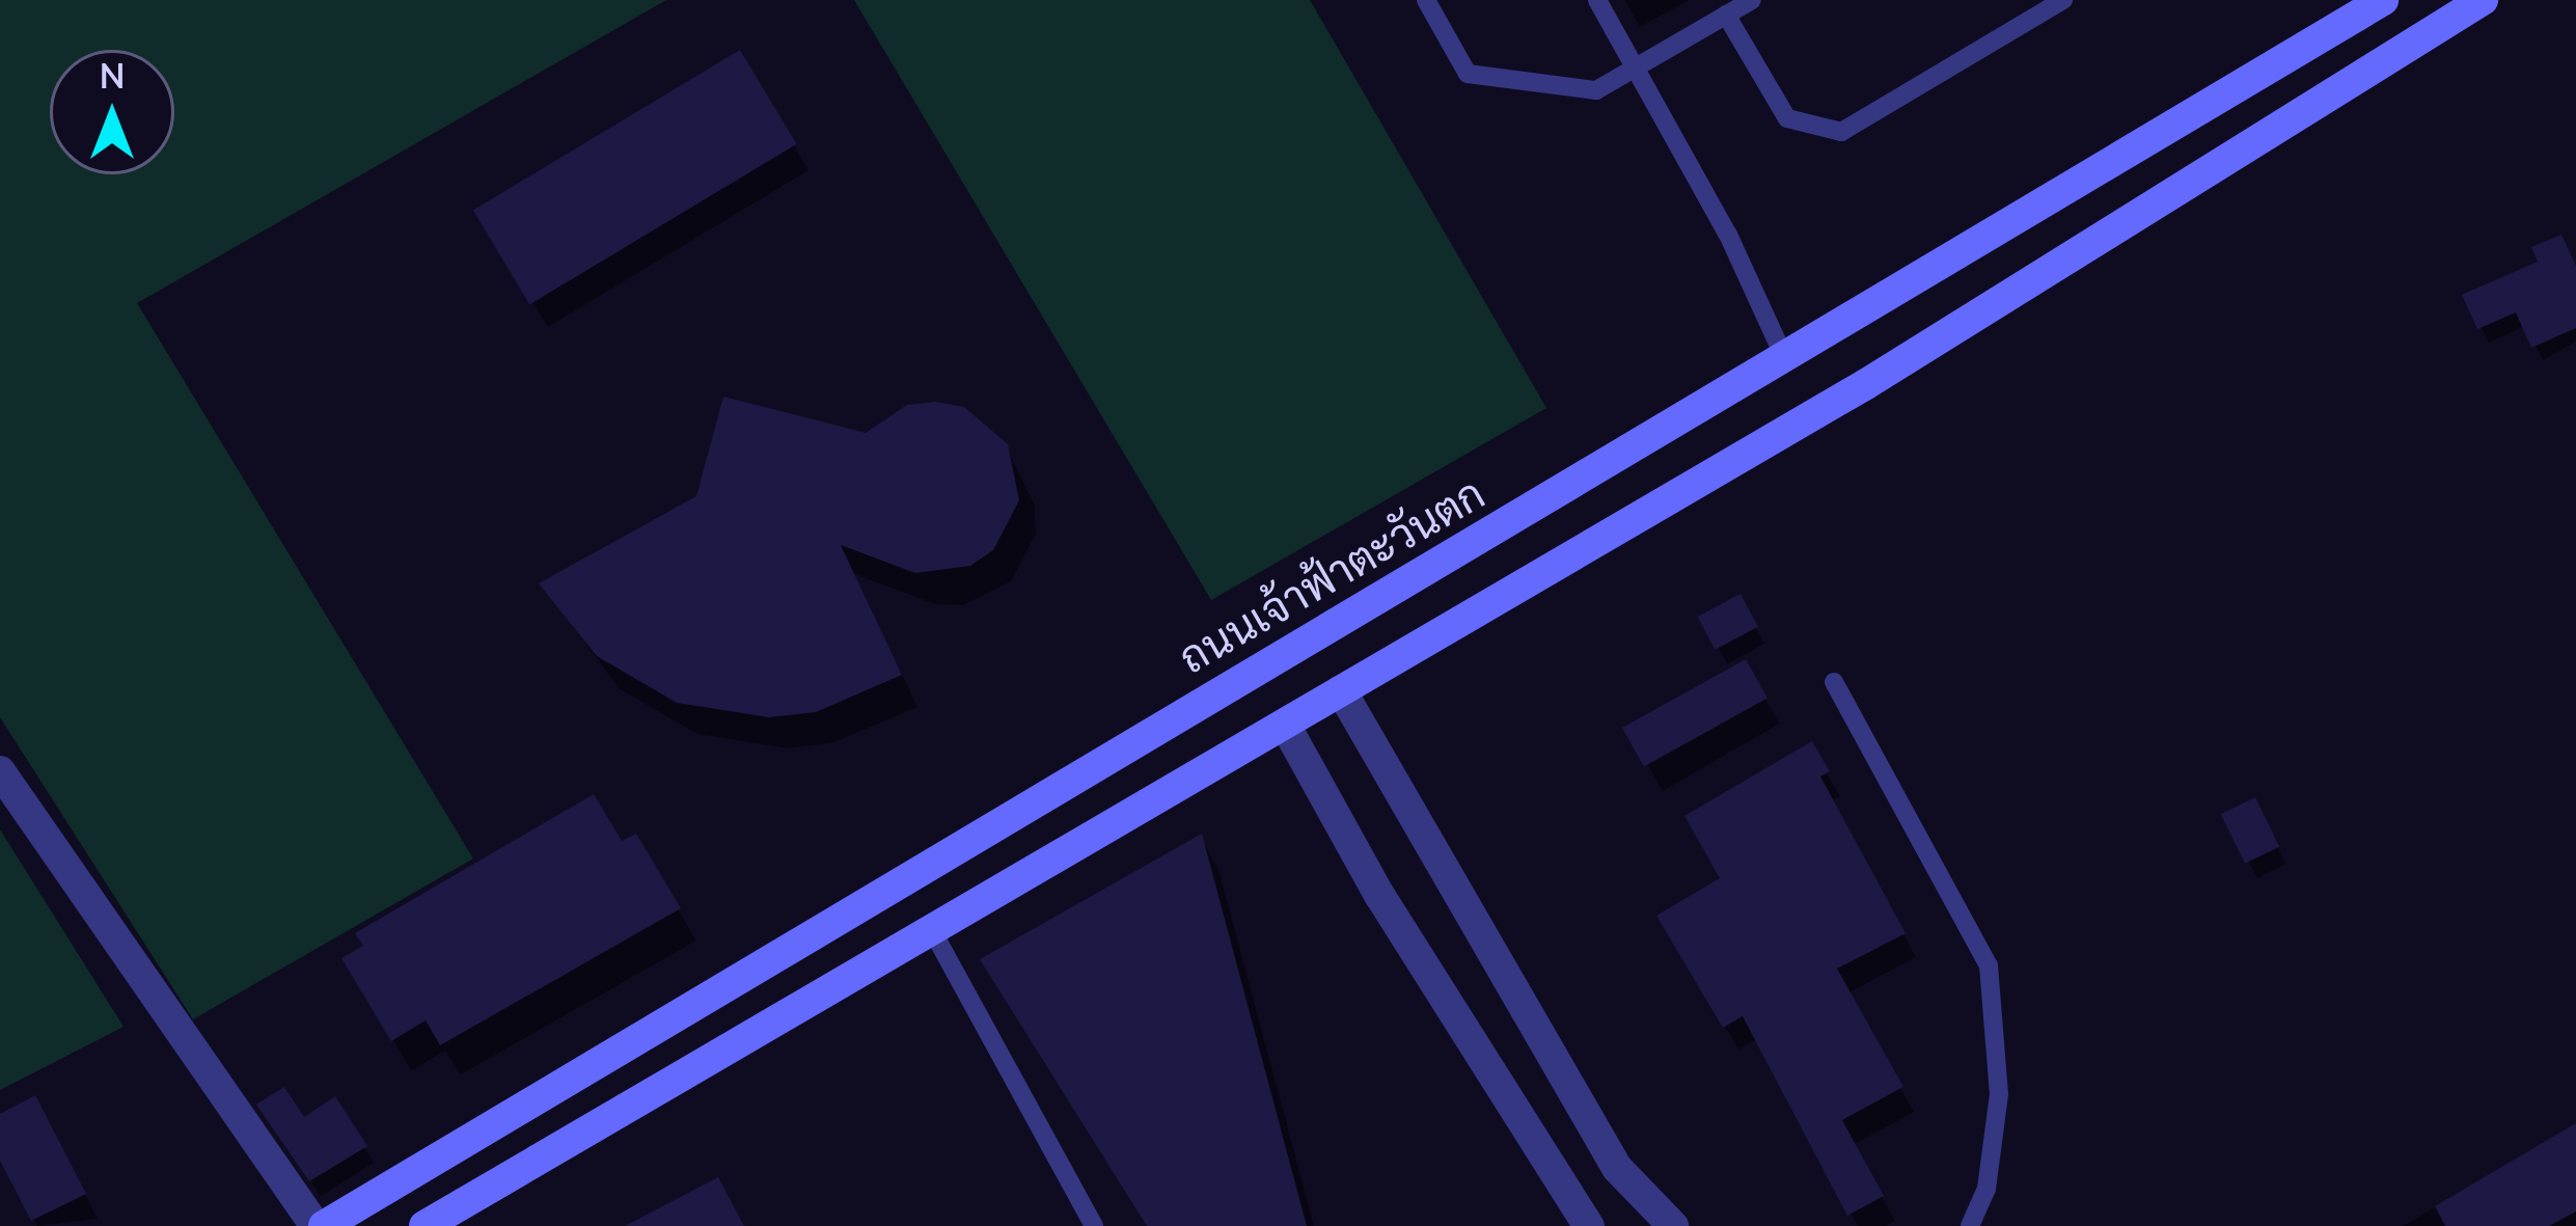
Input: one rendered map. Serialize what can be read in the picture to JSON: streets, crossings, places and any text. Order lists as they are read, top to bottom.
{
  "streets": {
    "main road": ["ถนนเจ้าฟ้าตะวันตก"]
  },
  "north": "top"
}
